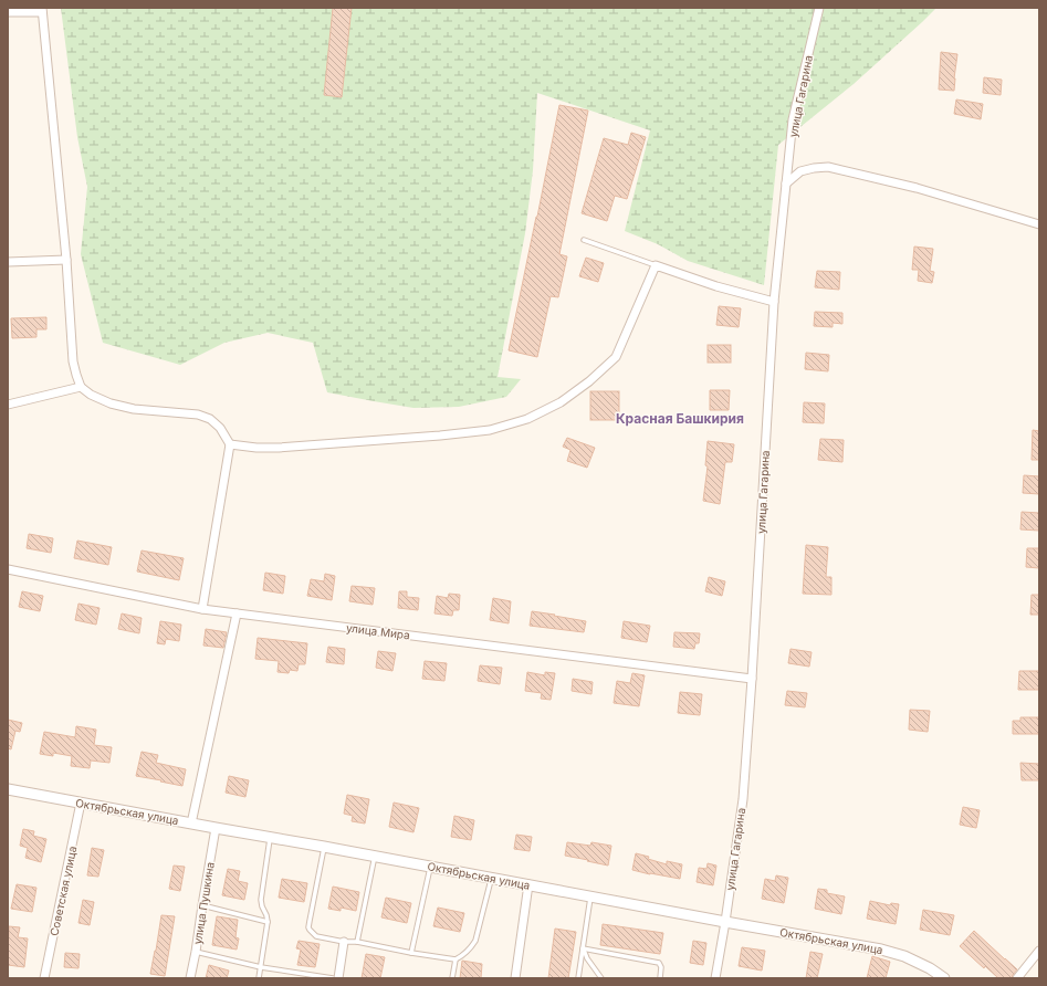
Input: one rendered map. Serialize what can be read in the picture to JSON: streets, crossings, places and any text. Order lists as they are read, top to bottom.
{
  "streets": {
    "street": [
      "улица Гагарина",
      "улица Мира",
      "Октябрьская улица",
      "Советская улица",
      "улица Пушкина"
    ]
  },
  "crossings": [
    ["улица Гагарина", "улица Мира"],
    ["улица Гагарина", "Октябрьская улица"],
    ["Октябрьская улица", "Советская улица"],
    ["Октябрьская улица", "улица Пушкина"]
  ],
  "districts": ["Красная Башкирия"]
}
